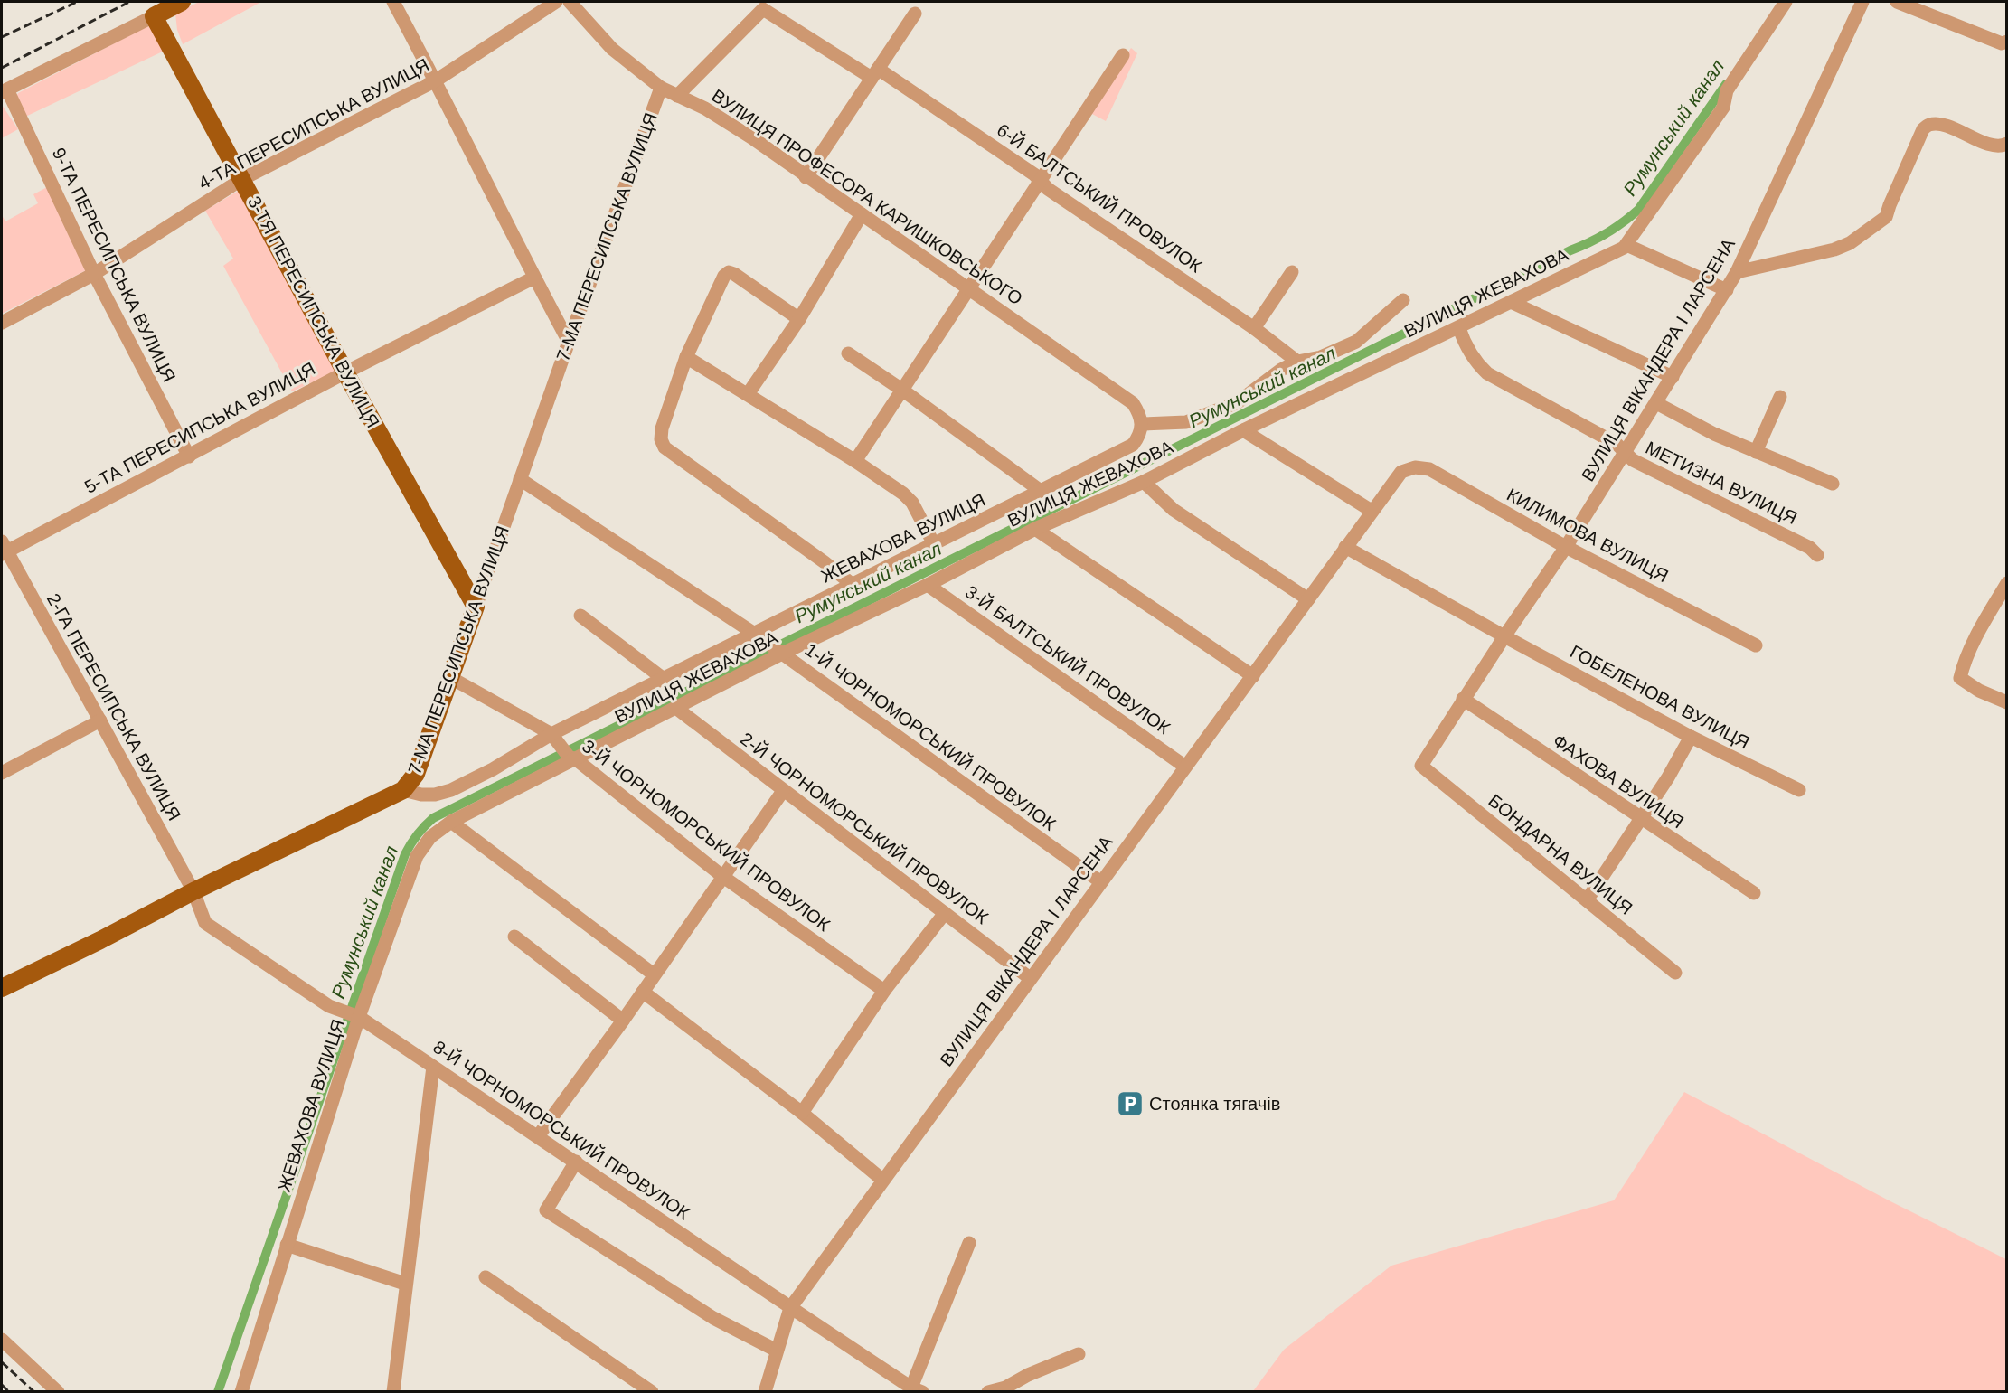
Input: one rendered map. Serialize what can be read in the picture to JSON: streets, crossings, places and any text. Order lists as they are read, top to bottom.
{
  "streets": {
    "main road": ["7-МА ПЕРЕСИПСЬКА ВУЛИЦЯ", "3-ТЯ ПЕРЕСИПСЬКА ВУЛИЦЯ"],
    "street": [
      "4-ТА ПЕРЕСИПСЬКА ВУЛИЦЯ",
      "ВУЛИЦЯ ПРОФЕСОРА КАРИШКОВСЬКОГО",
      "6-Й БАЛТСЬКИЙ ПРОВУЛОК",
      "9-ТА ПЕРЕСИПСЬКА ВУЛИЦЯ",
      "ВУЛИЦЯ ЖЕВАХОВА",
      "ВУЛИЦЯ ВІКАНДЕРА І ЛАРСЕНА",
      "5-ТА ПЕРЕСИПСЬКА ВУЛИЦЯ",
      "МЕТИЗНА ВУЛИЦЯ",
      "КИЛИМОВА ВУЛИЦЯ",
      "ЖЕВАХОВА ВУЛИЦЯ",
      "3-Й БАЛТСЬКИЙ ПРОВУЛОК",
      "ГОБЕЛЕНОВА ВУЛИЦЯ",
      "2-ГА ПЕРЕСИПСЬКА ВУЛИЦЯ",
      "1-Й ЧОРНОМОРСЬКИЙ ПРОВУЛОК",
      "ФАХОВА ВУЛИЦЯ",
      "2-Й ЧОРНОМОРСЬКИЙ ПРОВУЛОК",
      "3-Й ЧОРНОМОРСЬКИЙ ПРОВУЛОК",
      "БОНДАРНА ВУЛИЦЯ",
      "8-Й ЧОРНОМОРСЬКИЙ ПРОВУЛОК"
    ]
  },
  "crossings": [
    ["4-ТА ПЕРЕСИПСЬКА ВУЛИЦЯ", "9-ТА ПЕРЕСИПСЬКА ВУЛИЦЯ"],
    ["4-ТА ПЕРЕСИПСЬКА ВУЛИЦЯ", "3-ТЯ ПЕРЕСИПСЬКА ВУЛИЦЯ"],
    ["ВУЛИЦЯ ПРОФЕСОРА КАРИШКОВСЬКОГО", "6-Й БАЛТСЬКИЙ ПРОВУЛОК"],
    ["ВУЛИЦЯ ПРОФЕСОРА КАРИШКОВСЬКОГО", "7-МА ПЕРЕСИПСЬКА ВУЛИЦЯ"],
    ["ВУЛИЦЯ ПРОФЕСОРА КАРИШКОВСЬКОГО", "ЖЕВАХОВА ВУЛИЦЯ"],
    ["7-МА ПЕРЕСИПСЬКА ВУЛИЦЯ", "3-ТЯ ПЕРЕСИПСЬКА ВУЛИЦЯ"],
    ["7-МА ПЕРЕСИПСЬКА ВУЛИЦЯ", "ЖЕВАХОВА ВУЛИЦЯ"],
    ["7-МА ПЕРЕСИПСЬКА ВУЛИЦЯ", "2-ГА ПЕРЕСИПСЬКА ВУЛИЦЯ"],
    ["7-МА ПЕРЕСИПСЬКА ВУЛИЦЯ", "1-Й ЧОРНОМОРСЬКИЙ ПРОВУЛОК"],
    ["7-МА ПЕРЕСИПСЬКА ВУЛИЦЯ", "3-Й ЧОРНОМОРСЬКИЙ ПРОВУЛОК"],
    ["7-МА ПЕРЕСИПСЬКА ВУЛИЦЯ", "8-Й ЧОРНОМОРСЬКИЙ ПРОВУЛОК"],
    ["9-ТА ПЕРЕСИПСЬКА ВУЛИЦЯ", "5-ТА ПЕРЕСИПСЬКА ВУЛИЦЯ"],
    ["ВУЛИЦЯ ЖЕВАХОВА", "МЕТИЗНА ВУЛИЦЯ"],
    ["ВУЛИЦЯ ЖЕВАХОВА", "ЖЕВАХОВА ВУЛИЦЯ"],
    ["ВУЛИЦЯ ЖЕВАХОВА", "3-Й БАЛТСЬКИЙ ПРОВУЛОК"],
    ["ВУЛИЦЯ ЖЕВАХОВА", "1-Й ЧОРНОМОРСЬКИЙ ПРОВУЛОК"],
    ["ВУЛИЦЯ ЖЕВАХОВА", "2-Й ЧОРНОМОРСЬКИЙ ПРОВУЛОК"],
    ["ВУЛИЦЯ ЖЕВАХОВА", "3-Й ЧОРНОМОРСЬКИЙ ПРОВУЛОК"],
    ["3-ТЯ ПЕРЕСИПСЬКА ВУЛИЦЯ", "5-ТА ПЕРЕСИПСЬКА ВУЛИЦЯ"],
    ["ВУЛИЦЯ ВІКАНДЕРА І ЛАРСЕНА", "МЕТИЗНА ВУЛИЦЯ"],
    ["ВУЛИЦЯ ВІКАНДЕРА І ЛАРСЕНА", "КИЛИМОВА ВУЛИЦЯ"],
    ["ВУЛИЦЯ ВІКАНДЕРА І ЛАРСЕНА", "3-Й БАЛТСЬКИЙ ПРОВУЛОК"],
    ["ВУЛИЦЯ ВІКАНДЕРА І ЛАРСЕНА", "ГОБЕЛЕНОВА ВУЛИЦЯ"],
    ["ВУЛИЦЯ ВІКАНДЕРА І ЛАРСЕНА", "1-Й ЧОРНОМОРСЬКИЙ ПРОВУЛОК"],
    ["ВУЛИЦЯ ВІКАНДЕРА І ЛАРСЕНА", "ФАХОВА ВУЛИЦЯ"],
    ["ВУЛИЦЯ ВІКАНДЕРА І ЛАРСЕНА", "2-Й ЧОРНОМОРСЬКИЙ ПРОВУЛОК"],
    ["ВУЛИЦЯ ВІКАНДЕРА І ЛАРСЕНА", "БОНДАРНА ВУЛИЦЯ"],
    ["ВУЛИЦЯ ВІКАНДЕРА І ЛАРСЕНА", "8-Й ЧОРНОМОРСЬКИЙ ПРОВУЛОК"],
    ["5-ТА ПЕРЕСИПСЬКА ВУЛИЦЯ", "2-ГА ПЕРЕСИПСЬКА ВУЛИЦЯ"],
    ["ЖЕВАХОВА ВУЛИЦЯ", "1-Й ЧОРНОМОРСЬКИЙ ПРОВУЛОК"],
    ["ЖЕВАХОВА ВУЛИЦЯ", "3-Й ЧОРНОМОРСЬКИЙ ПРОВУЛОК"],
    ["ЖЕВАХОВА ВУЛИЦЯ", "8-Й ЧОРНОМОРСЬКИЙ ПРОВУЛОК"],
    ["2-ГА ПЕРЕСИПСЬКА ВУЛИЦЯ", "8-Й ЧОРНОМОРСЬКИЙ ПРОВУЛОК"]
  ],
  "water": ["Румунський канал"],
  "places": {
    "parking": ["Стоянка тягачів"]
  }
}
